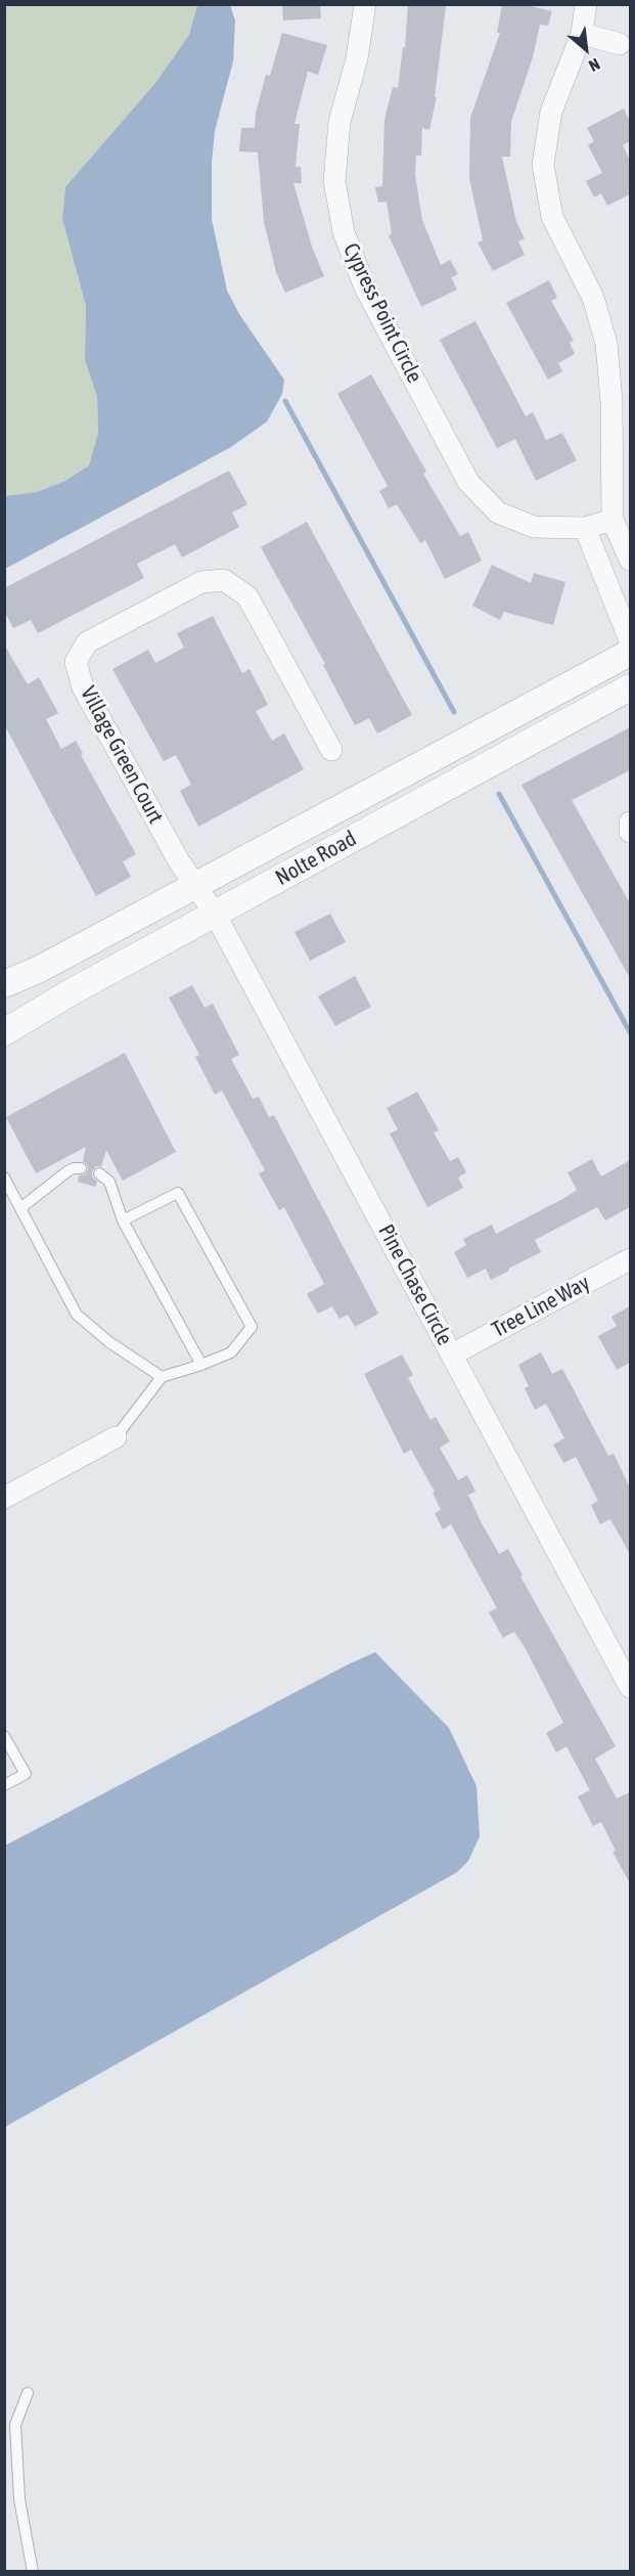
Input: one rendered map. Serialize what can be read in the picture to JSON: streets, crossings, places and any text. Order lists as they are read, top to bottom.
{
  "streets": {
    "street": [
      "Cypress Point Circle",
      "Village Green Court",
      "Nolte Road",
      "Pine Chase Circle",
      "Tree Line Way"
    ]
  },
  "crossings": [
    ["Village Green Court", "Nolte Road"],
    ["Village Green Court", "Pine Chase Circle"],
    ["Nolte Road", "Pine Chase Circle"],
    ["Pine Chase Circle", "Tree Line Way"]
  ],
  "north": "bottom right"
}
